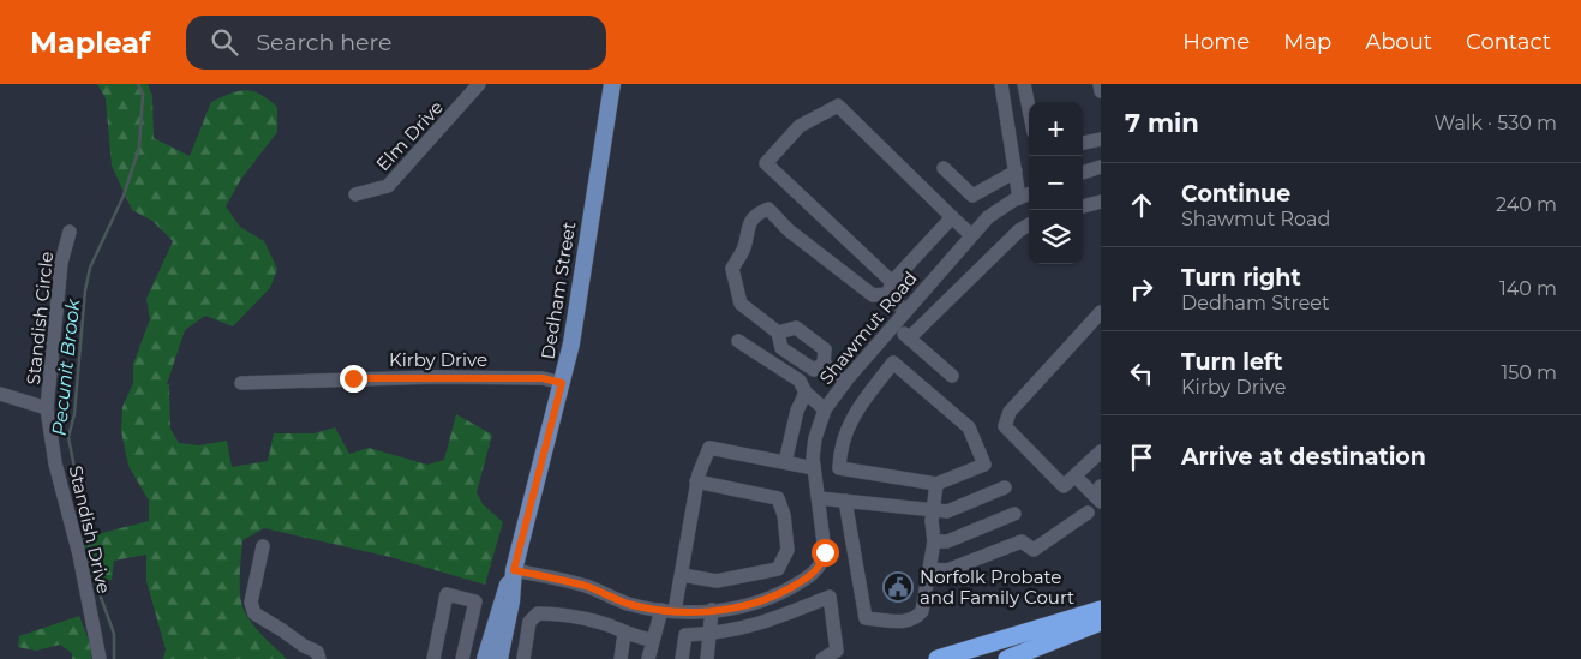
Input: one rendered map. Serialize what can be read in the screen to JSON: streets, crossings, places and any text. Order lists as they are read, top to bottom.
{
  "streets": {
    "main road": ["Dedham Street"],
    "street": [
      "Elm Drive",
      "Standish Circle",
      "Shawmut Road",
      "Kirby Drive",
      "Standish Drive"
    ]
  },
  "crossings": [
    ["Dedham Street", "Shawmut Road"],
    ["Dedham Street", "Kirby Drive"],
    ["Standish Circle", "Standish Drive"]
  ],
  "water": ["Pecunit Brook"],
  "places": {
    "public building": ["Norfolk Probate and Family Court"]
  },
  "page": {
    "header": "Mapleaf",
    "search": "Search here",
    "nav": [
      "Home",
      "Map",
      "About",
      "Contact"
    ],
    "heading": ["7 min", "Walk · 530 m"],
    "map_buttons": ["+", "−"],
    "list": [
      ["Continue", "Shawmut Road", "240 m"],
      ["Turn right", "Dedham Street", "140 m"],
      ["Turn left", "Kirby Drive", "150 m"],
      "Arrive at destination"
    ]
  }
}
